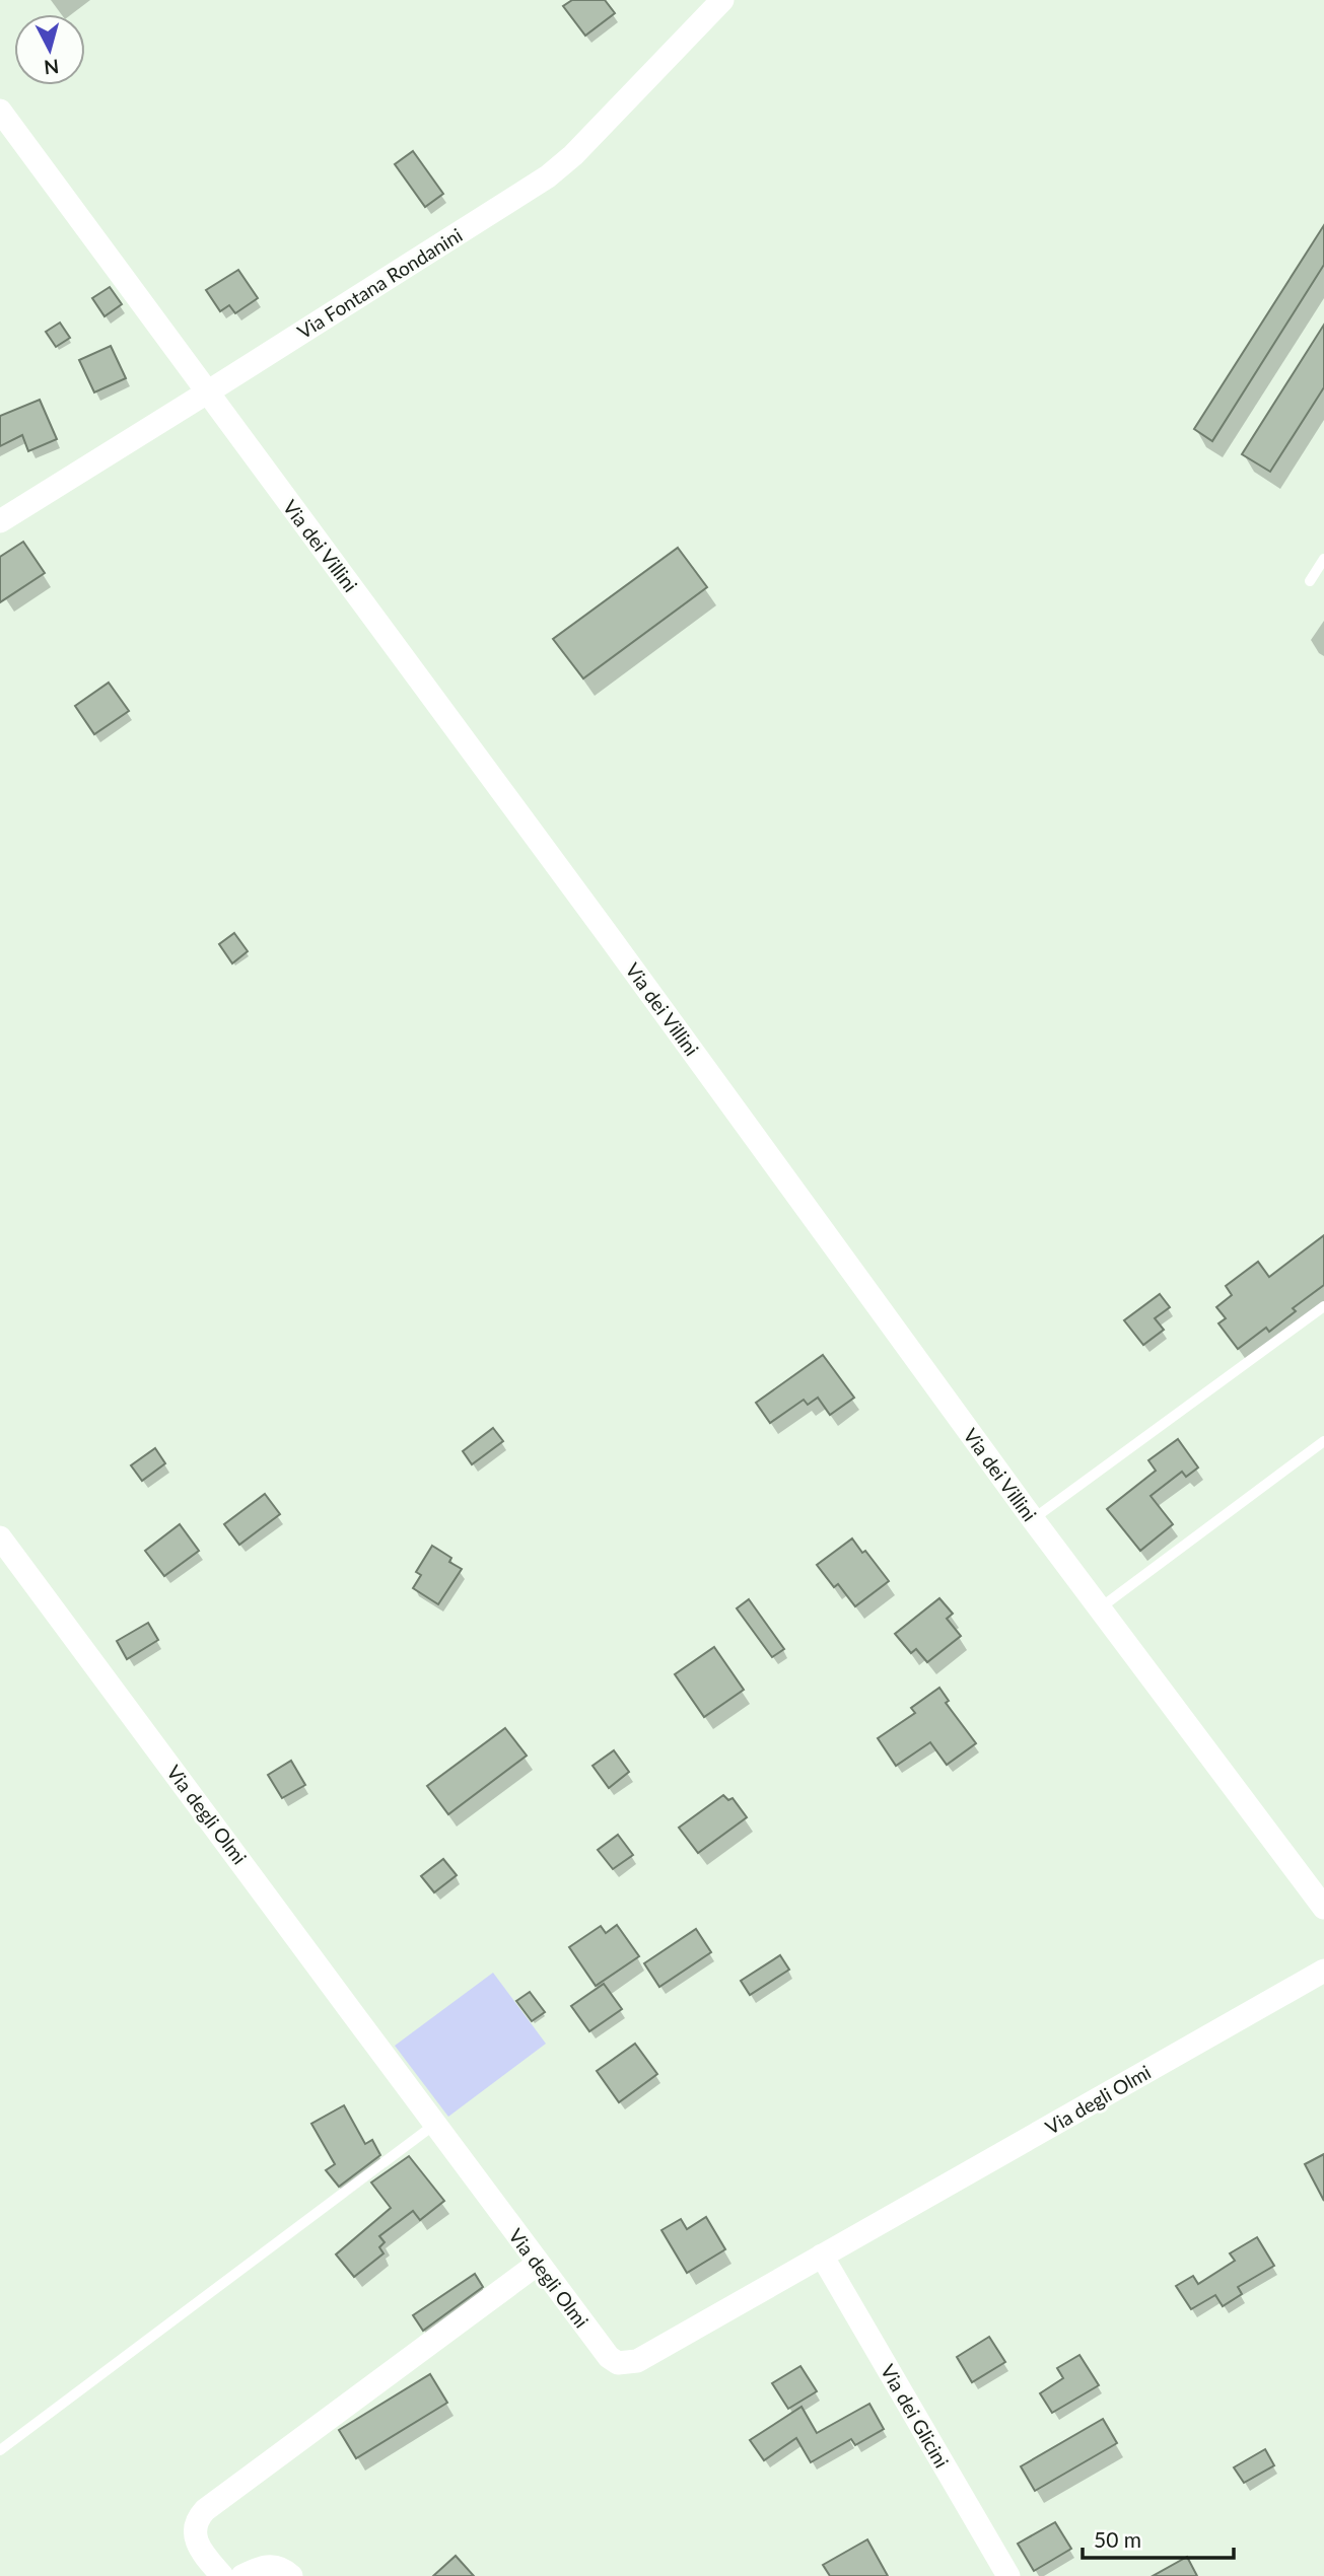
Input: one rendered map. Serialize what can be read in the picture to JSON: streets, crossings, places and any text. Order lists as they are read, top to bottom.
{
  "streets": {
    "street": [
      "Via Fontana Rondanini",
      "Via dei Villini",
      "Via degli Olmi",
      "Via dei Glicini"
    ]
  },
  "crossings": [
    ["Via Fontana Rondanini", "Via dei Villini"],
    ["Via degli Olmi", "Via dei Glicini"]
  ],
  "scale_bar": "50 m",
  "north": "bottom"
}
